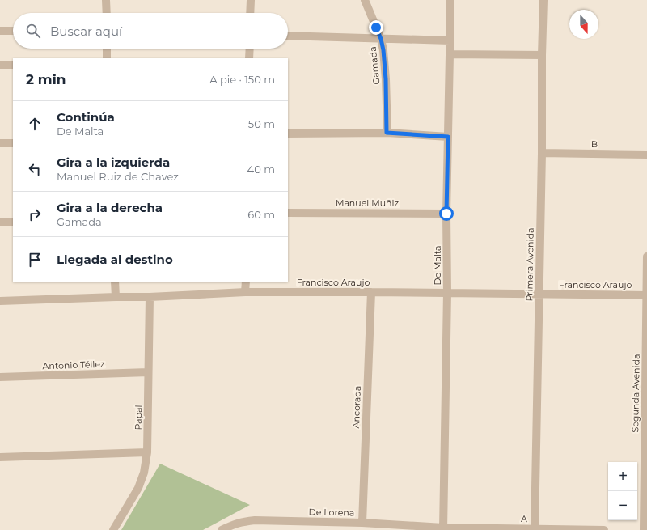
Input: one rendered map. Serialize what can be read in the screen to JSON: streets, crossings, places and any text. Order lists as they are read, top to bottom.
{
  "streets": {
    "street": [
      "Gamada",
      "B",
      "Manuel Muñiz",
      "Primera Avenida",
      "De Malta",
      "Francisco Araujo",
      "Antonio Téllez",
      "Segunda Avenida",
      "Ancorada",
      "Papal",
      "De Lorena",
      "A"
    ]
  },
  "crossings": [
    ["B", "Primera Avenida"],
    ["Manuel Muñiz", "De Malta"],
    ["Primera Avenida", "Francisco Araujo"],
    ["Primera Avenida", "A"],
    ["De Malta", "Francisco Araujo"],
    ["De Malta", "De Lorena"],
    ["De Malta", "A"],
    ["Francisco Araujo", "Segunda Avenida"],
    ["Francisco Araujo", "Ancorada"],
    ["Francisco Araujo", "Papal"],
    ["Antonio Téllez", "Papal"],
    ["Ancorada", "De Lorena"],
    ["De Lorena", "A"]
  ],
  "north": "bottom",
  "page": {
    "search": "Buscar aquí",
    "heading": ["2 min", "A pie · 150 m"],
    "list": [
      ["Continúa", "De Malta", "50 m"],
      ["Gira a la izquierda", "Manuel Ruiz de Chavez", "40 m"],
      ["Gira a la derecha", "Gamada", "60 m"],
      "Llegada al destino"
    ],
    "map_buttons": ["+", "−"]
  }
}
